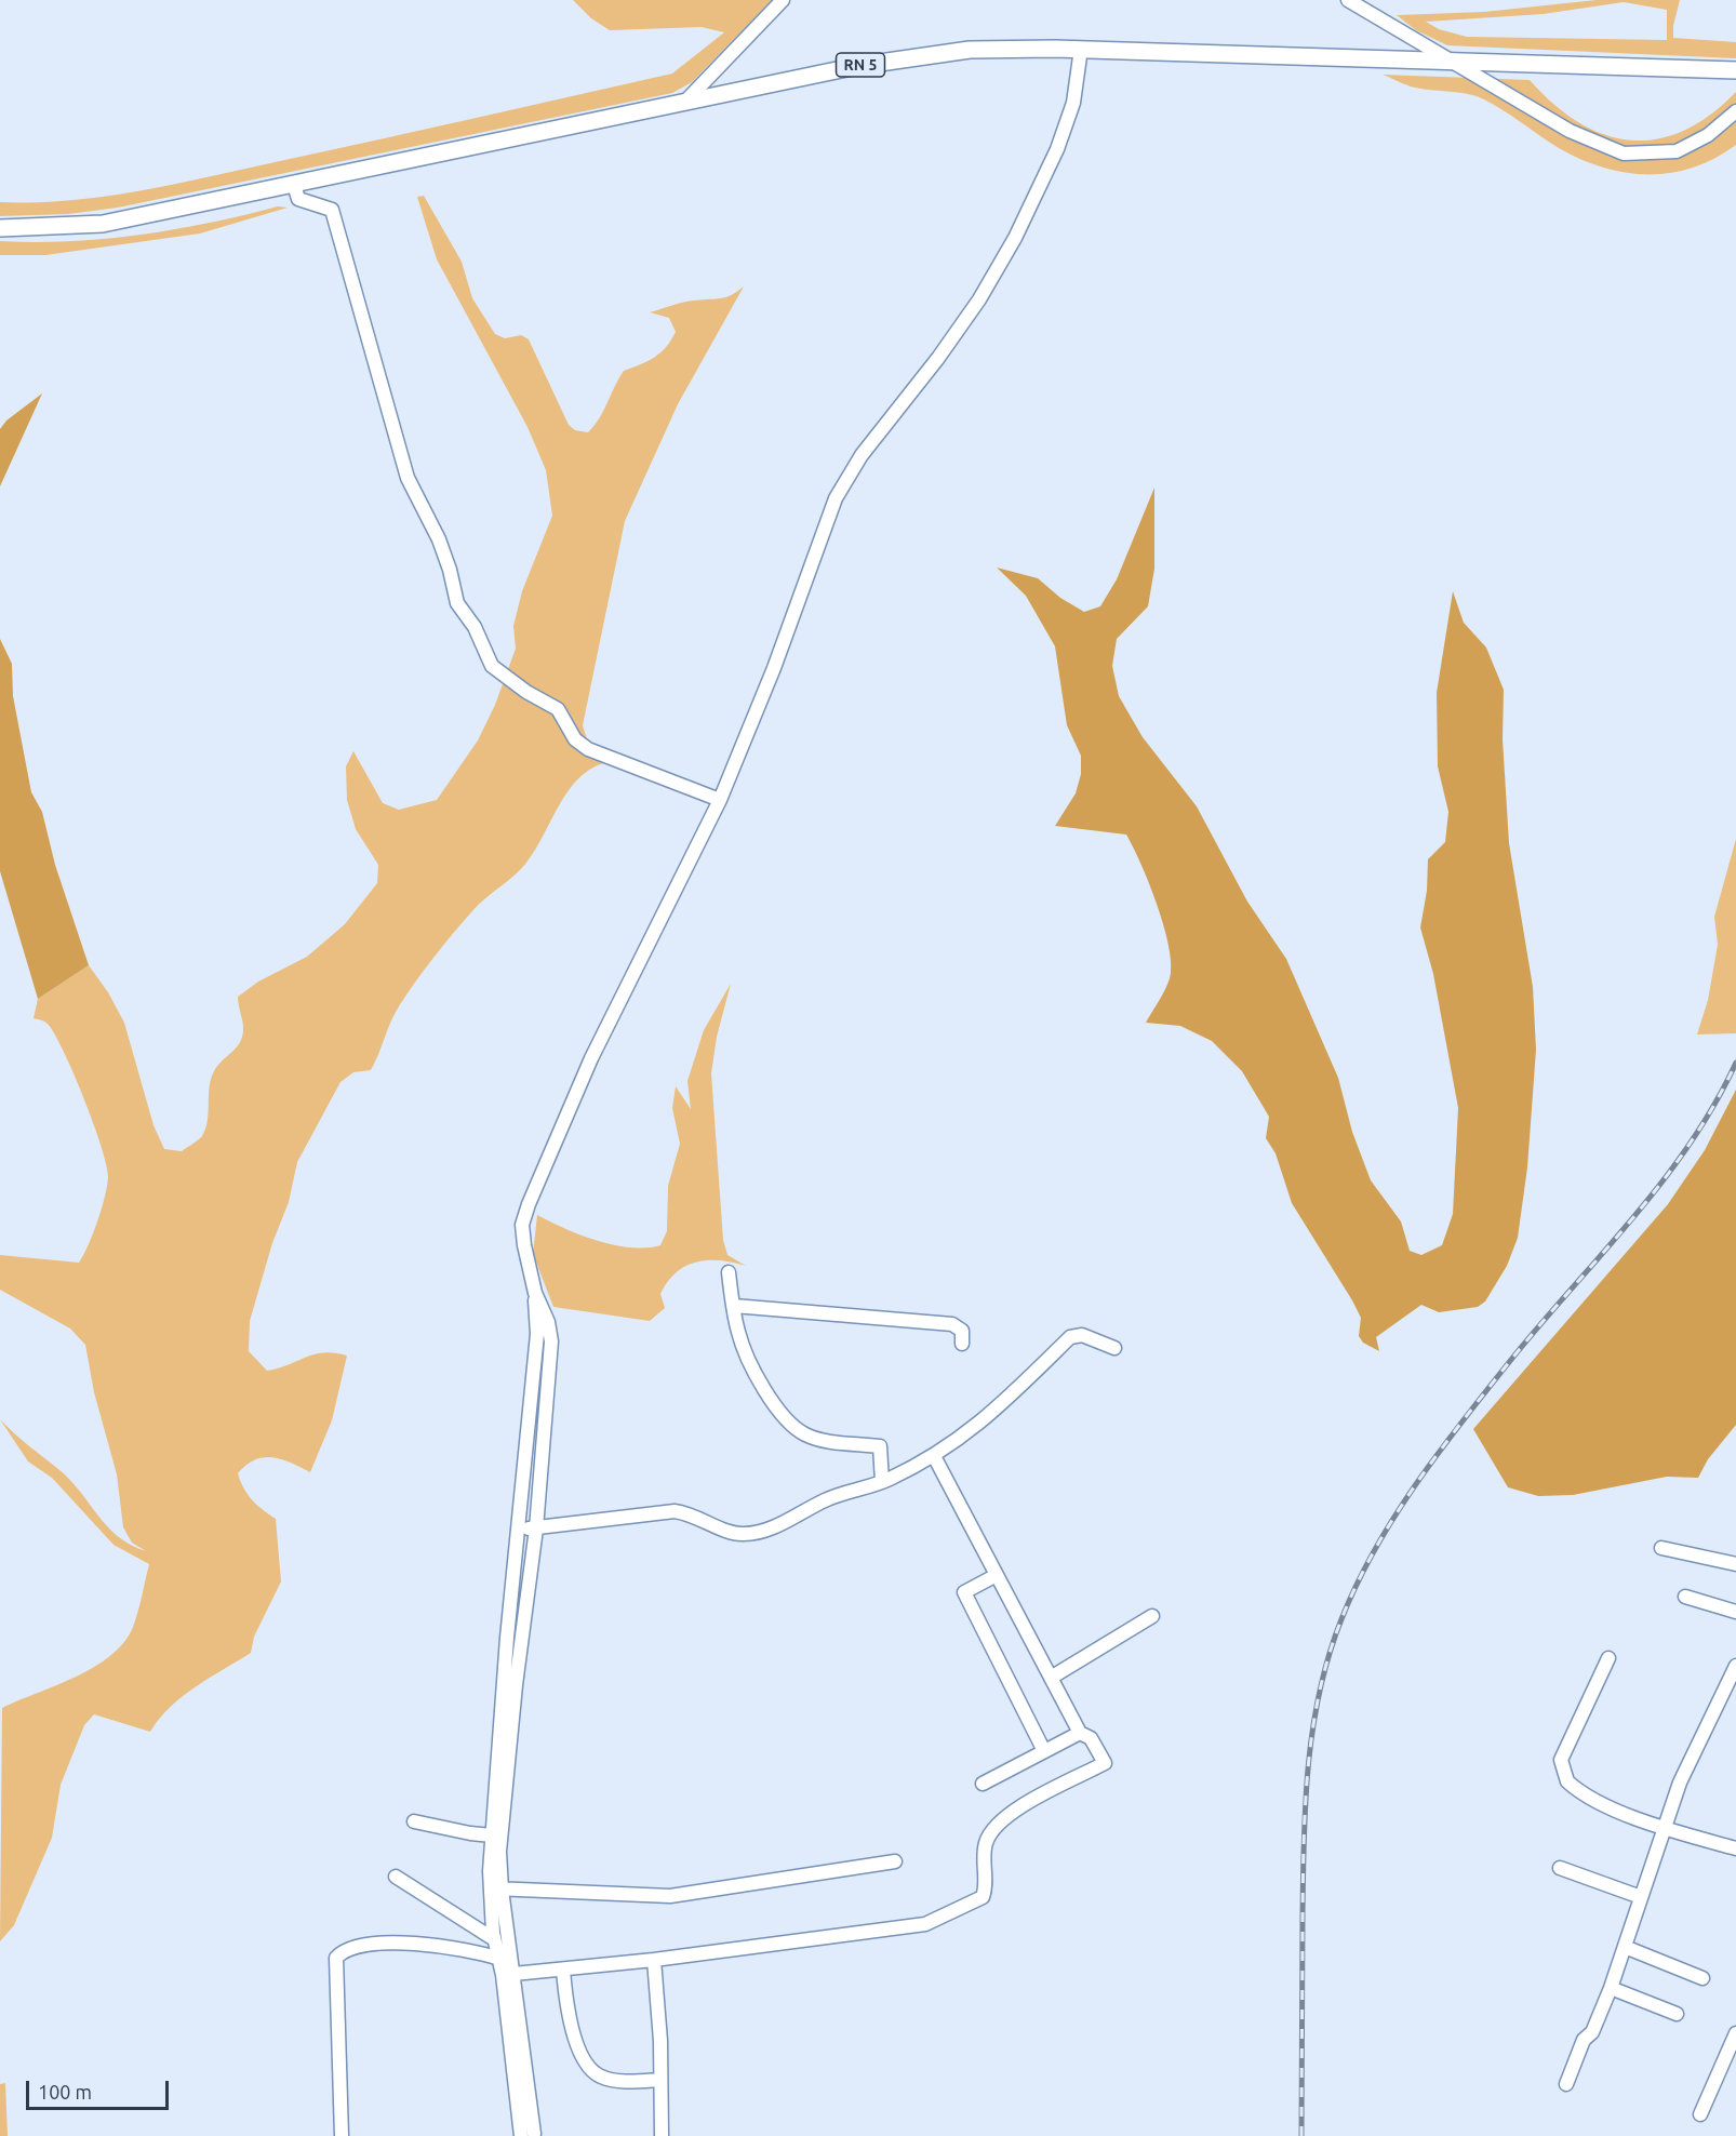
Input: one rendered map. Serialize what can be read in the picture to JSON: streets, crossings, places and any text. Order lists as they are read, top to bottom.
{
  "streets": {
    "main road": ["RN 5"]
  },
  "scale_bar": "100 m"
}
